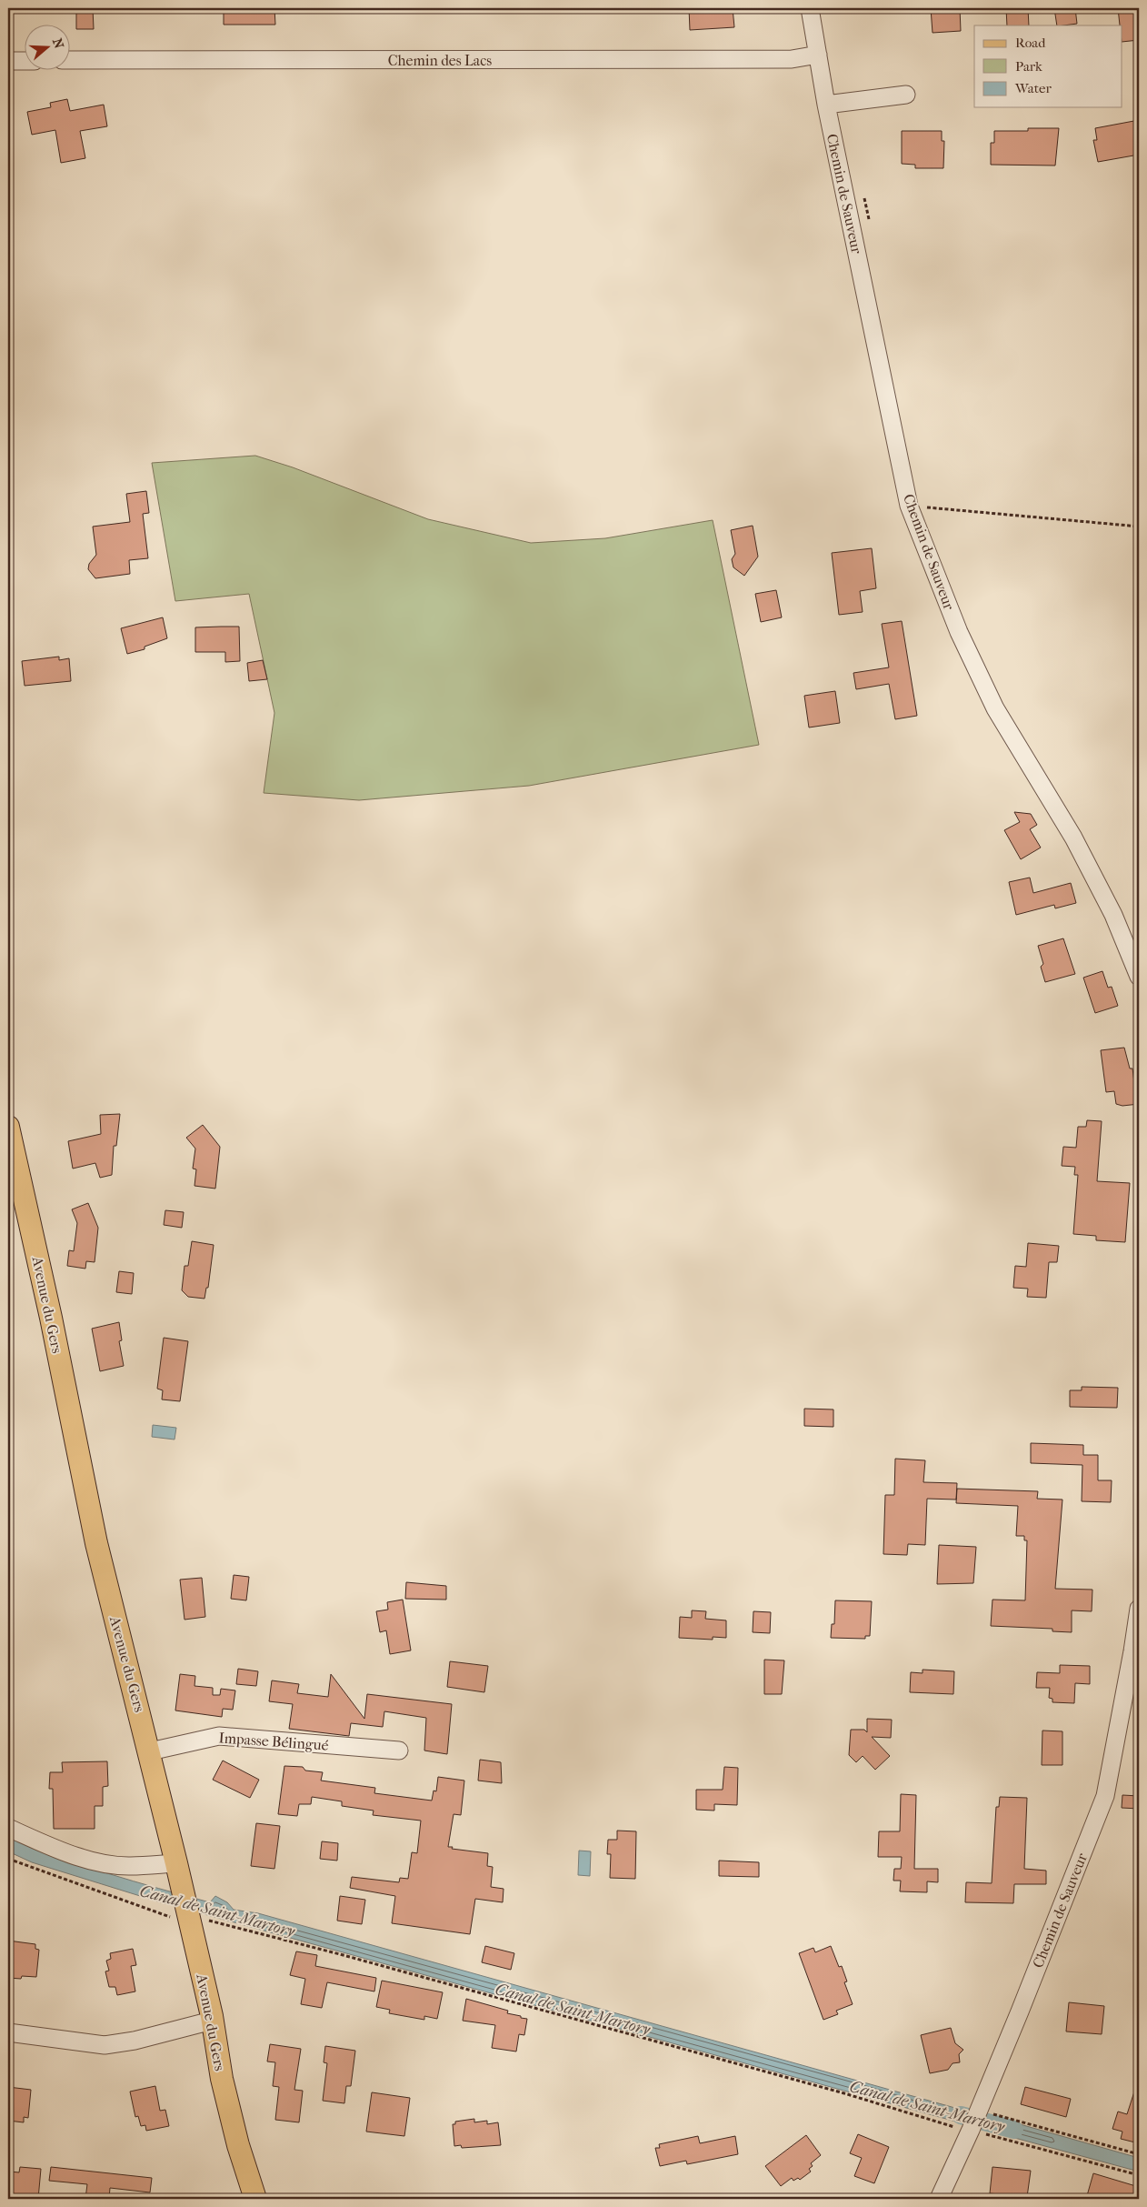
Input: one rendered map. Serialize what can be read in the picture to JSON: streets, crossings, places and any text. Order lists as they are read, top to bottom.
{
  "streets": {
    "main road": ["Avenue du Gers"],
    "street": ["Chemin des Lacs", "Chemin de Sauveur", "Impasse Bélingué"]
  },
  "crossings": [
    ["Chemin des Lacs", "Chemin de Sauveur"],
    ["Avenue du Gers", "Impasse Bélingué"]
  ],
  "water": ["Canal de Saint-Martory"],
  "legend": ["Road", "Park", "Water"],
  "north": "right"
}
